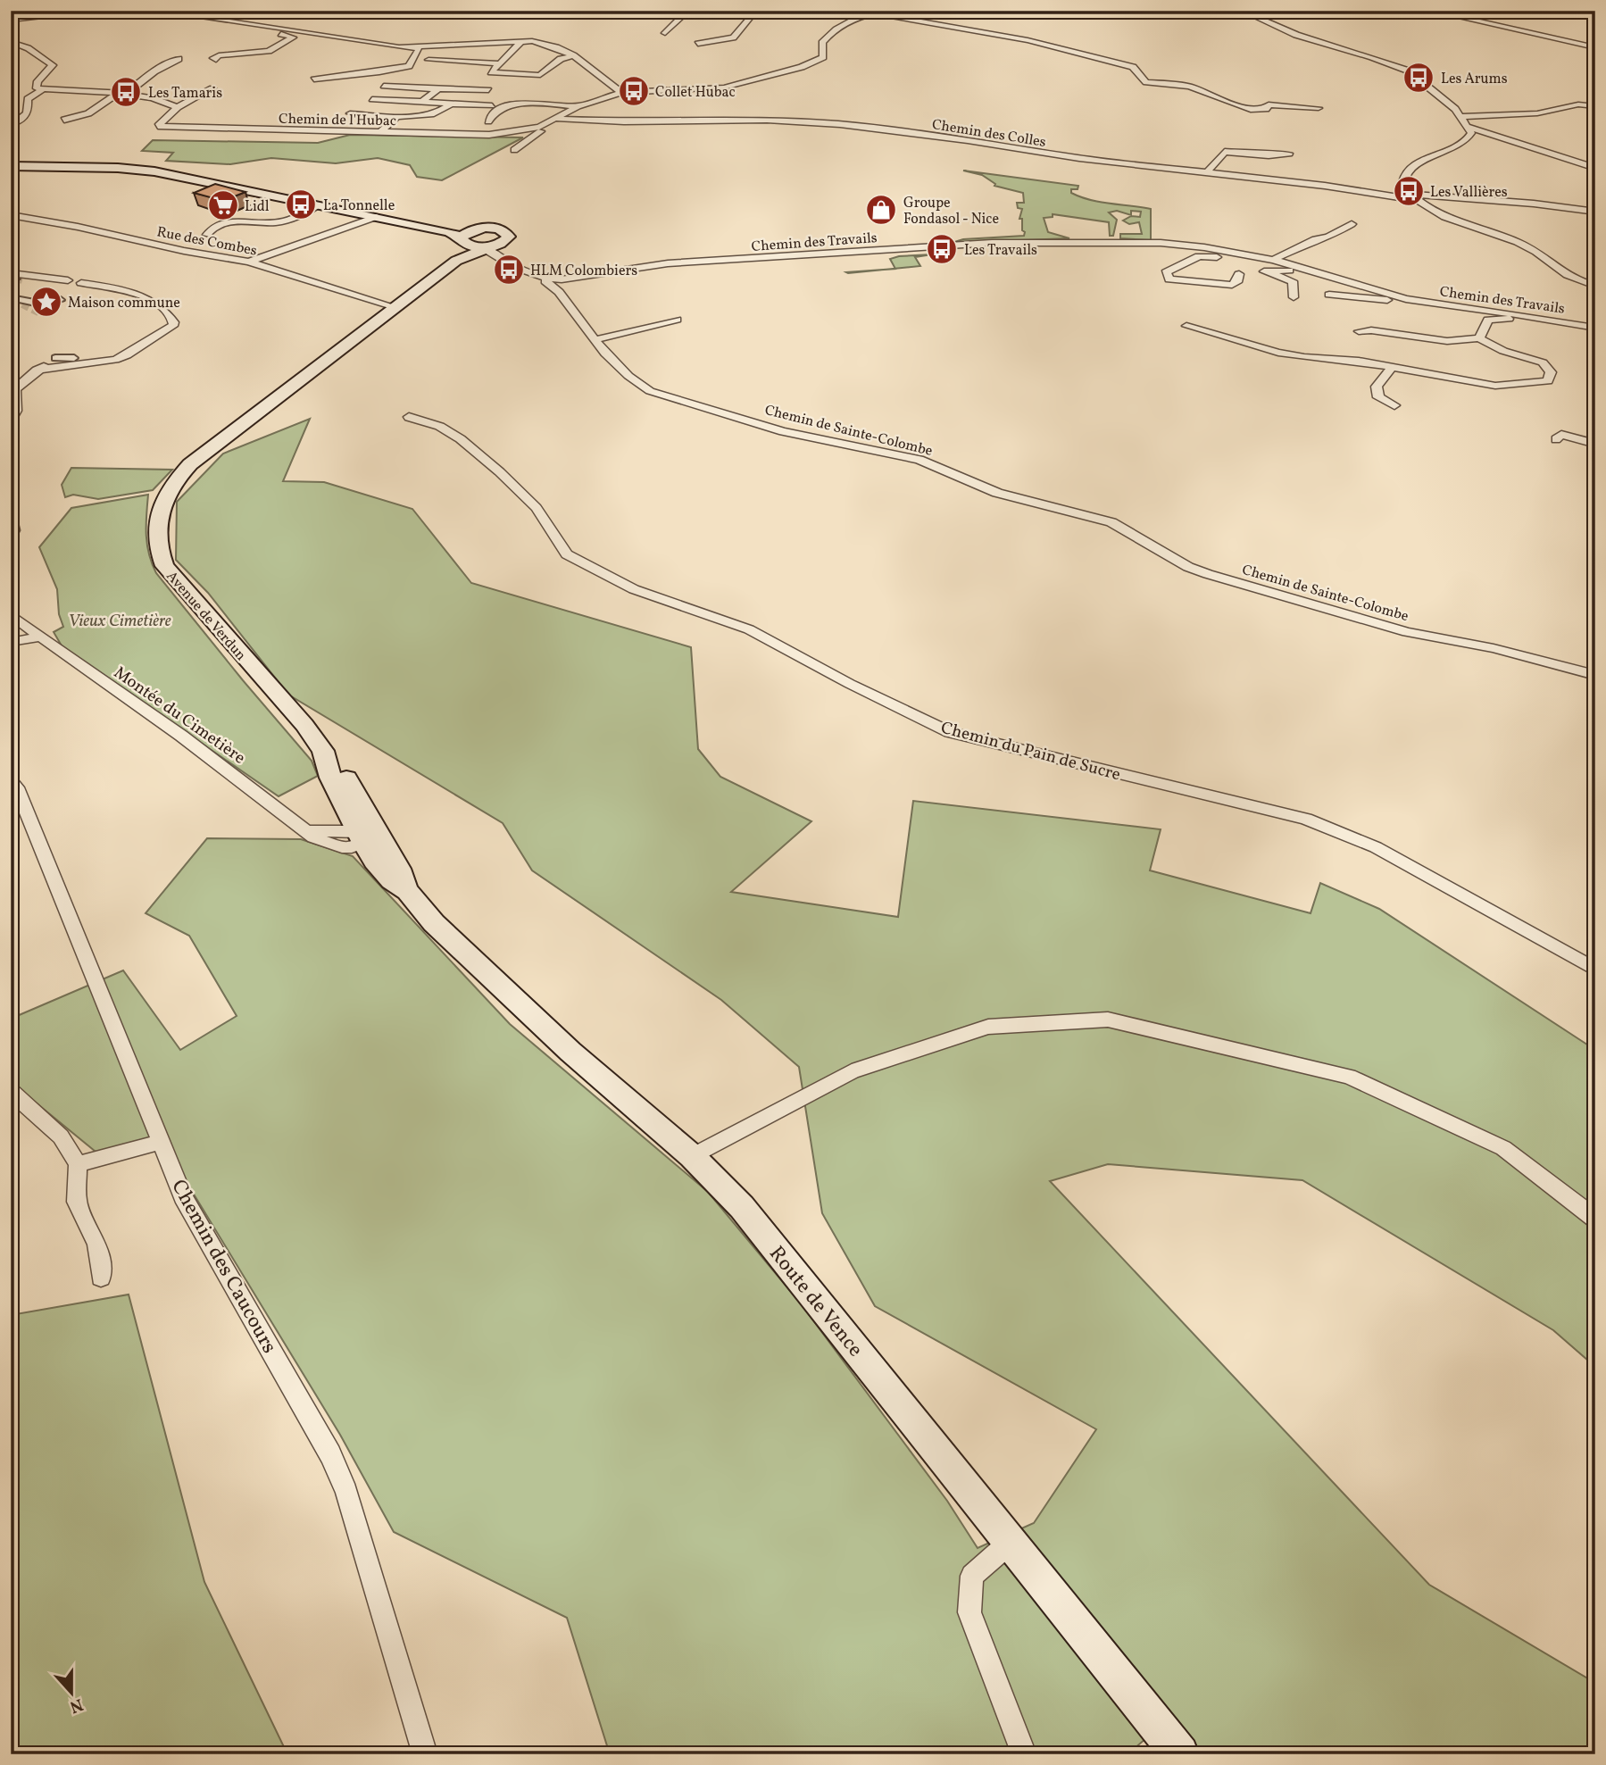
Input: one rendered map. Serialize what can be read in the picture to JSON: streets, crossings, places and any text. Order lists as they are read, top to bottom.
{
  "streets": {
    "main road": ["Avenue de Verdun", "Route de Vence"],
    "street": [
      "Chemin de l'Hubac",
      "Chemin des Colles",
      "Rue des Combes",
      "Chemin des Travails",
      "Chemin de Sainte-Colombe",
      "Montée du Cimetière",
      "Chemin du Pain de Sucre",
      "Chemin des Caucours"
    ]
  },
  "crossings": [
    ["Rue des Combes", "Avenue de Verdun"],
    ["Chemin des Travails", "Chemin de Sainte-Colombe"],
    ["Chemin des Travails", "Avenue de Verdun"],
    ["Avenue de Verdun", "Montée du Cimetière"],
    ["Avenue de Verdun", "Route de Vence"],
    ["Montée du Cimetière", "Route de Vence"]
  ],
  "parks": ["Vieux Cimetière"],
  "places": {
    "bus stop": [
      "Les Arums",
      "Collet Hubac",
      "Les Tamaris",
      "Les Vallières",
      "La Tonnelle",
      "Les Travails",
      "HLM Colombiers"
    ],
    "supermarket": ["Lidl"],
    "shop": ["Groupe Fondasol - Nice"],
    "place": ["Maison commune"]
  },
  "north": "bottom"
}
